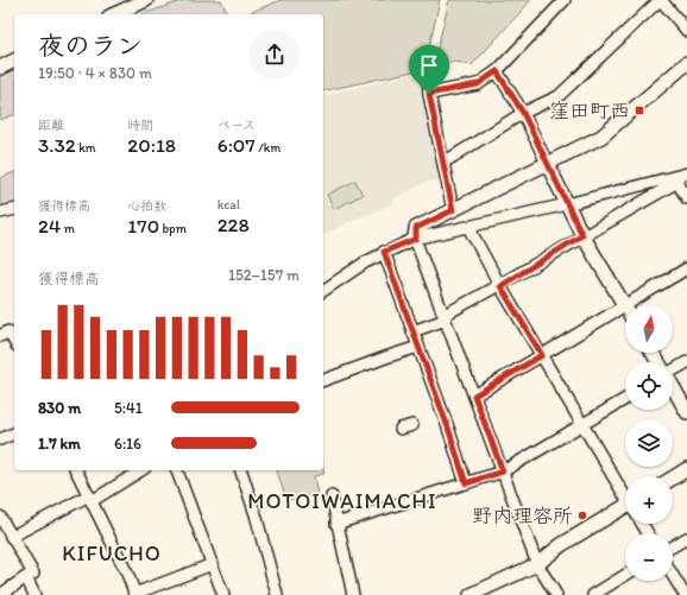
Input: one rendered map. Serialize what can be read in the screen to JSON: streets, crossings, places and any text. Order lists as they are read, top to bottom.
{
  "districts": ["MOTOIWAIMACHI", "KIFUCHO"],
  "places": {
    "transit": ["窪田町西"],
    "other": ["野内理容所"]
  },
  "north": "top",
  "page": {
    "heading": ["夜のラン", "19:50 · 4 × 830 m"],
    "stats": [
      ["距離", "3.32 km"],
      ["時間", "20:18"],
      ["ペース", "6:07 /km"],
      ["獲得標高", "24 m"],
      ["心拍数", "170 bpm"],
      ["kcal", "228"]
    ],
    "chart": ["獲得標高", "152–157 m"],
    "map_buttons": ["+", "−"],
    "list": [
      {
        "name": "830 m",
        "note": "5:41"
      },
      {
        "name": "1.7 km",
        "note": "6:16"
      }
    ]
  }
}
